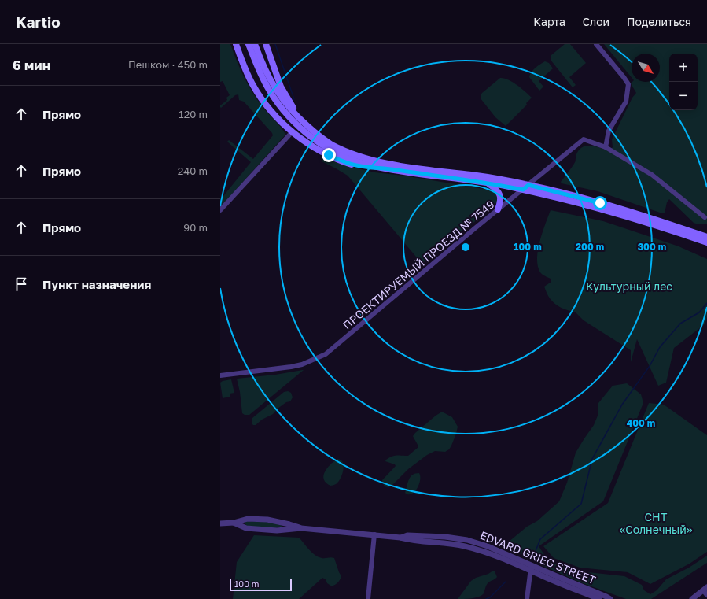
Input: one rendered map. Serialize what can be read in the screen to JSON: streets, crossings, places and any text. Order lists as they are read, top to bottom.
{
  "streets": {
    "street": ["ПРОЕКТИРУЕМЫЙ ПРОЕЗД № 7549", "EDVARD GRIEG STREET"]
  },
  "parks": ["Культурный лес", "СНТ «Солнечный»"],
  "scale_bar": "100 m",
  "north": "bottom right",
  "page": {
    "header": "Kartio",
    "nav": ["Карта", "Слои", "Поделиться"],
    "heading": ["6 мин", "Пешком · 450 m"],
    "map_buttons": ["+", "−"],
    "list": [
      ["Прямо", "120 m"],
      ["Прямо", "240 m"],
      ["Прямо", "90 m"],
      "Пункт назначения"
    ],
    "scale": "100 m"
  },
  "rings": [
    "100 m",
    "200 m",
    "300 m",
    "400 m"
  ]
}
